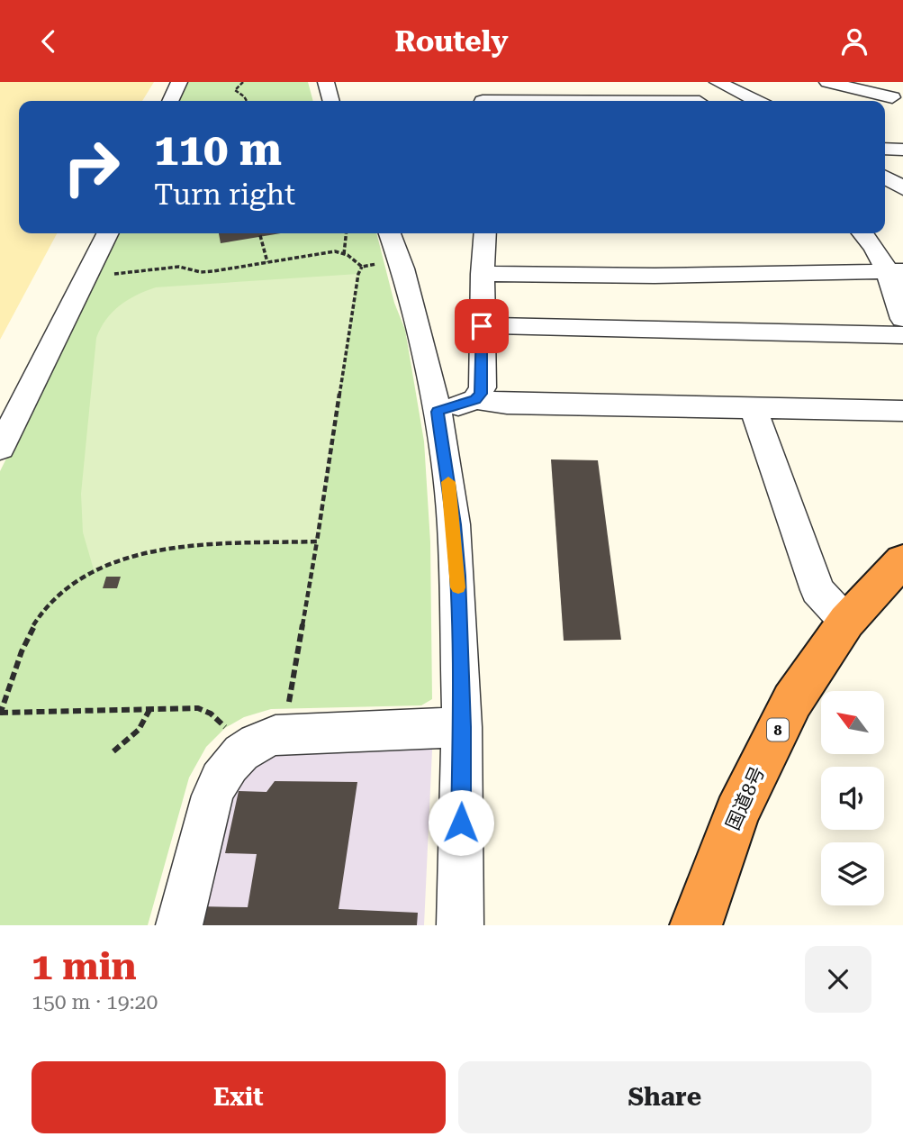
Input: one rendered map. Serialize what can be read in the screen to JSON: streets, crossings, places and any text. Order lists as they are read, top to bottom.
{
  "streets": {
    "highway": ["8", "国道8号"]
  },
  "north": "top left",
  "page": {
    "header": "Routely",
    "turn": ["110 m", "Turn right"],
    "heading": ["1 min", "150 m · 19:20"],
    "buttons": ["Exit", "Share"]
  }
}
